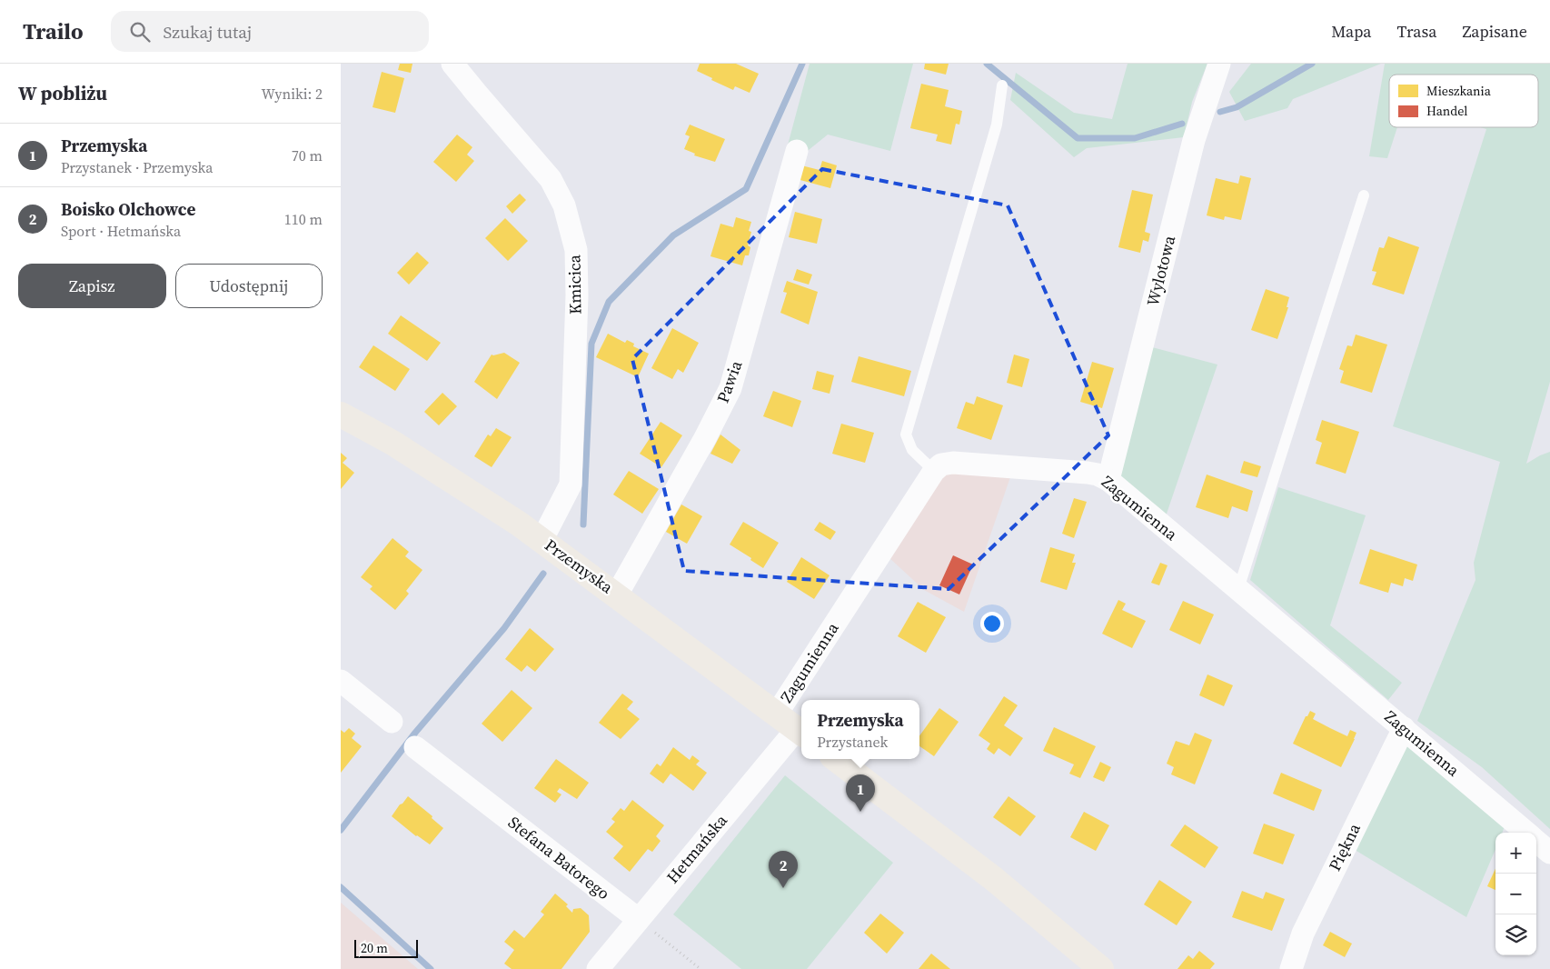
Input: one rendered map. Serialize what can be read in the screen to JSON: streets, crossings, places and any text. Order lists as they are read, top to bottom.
{
  "streets": {
    "main road": ["Przemyska"],
    "street": [
      "Wylotowa",
      "Kmicica",
      "Pawia",
      "Zagumienna",
      "Piękna",
      "Hetmańska",
      "Stefana Batorego"
    ]
  },
  "crossings": [
    ["Wylotowa", "Zagumienna"],
    ["Kmicica", "Przemyska"],
    ["Pawia", "Przemyska"],
    ["Zagumienna", "Przemyska"],
    ["Zagumienna", "Piękna"],
    ["Przemyska", "Hetmańska"],
    ["Hetmańska", "Stefana Batorego"]
  ],
  "legend": ["Mieszkania", "Handel"],
  "scale_bar": "20 m",
  "page": {
    "header": "Trailo",
    "search": "Szukaj tutaj",
    "nav": ["Mapa", "Trasa", "Zapisane"],
    "heading": ["W pobliżu", "Wyniki: 2"],
    "list": [
      {
        "mark": "1",
        "name": "Przemyska",
        "note": "Przystanek · Przemyska",
        "value": "70 m"
      },
      {
        "mark": "2",
        "name": "Boisko Olchowce",
        "note": "Sport · Hetmańska",
        "value": "110 m"
      }
    ],
    "buttons": ["Zapisz", "Udostępnij"],
    "popup": ["Przemyska", "Przystanek"],
    "pins": ["1", "2"],
    "map_buttons": ["+", "−"],
    "scale": "20 m"
  }
}
